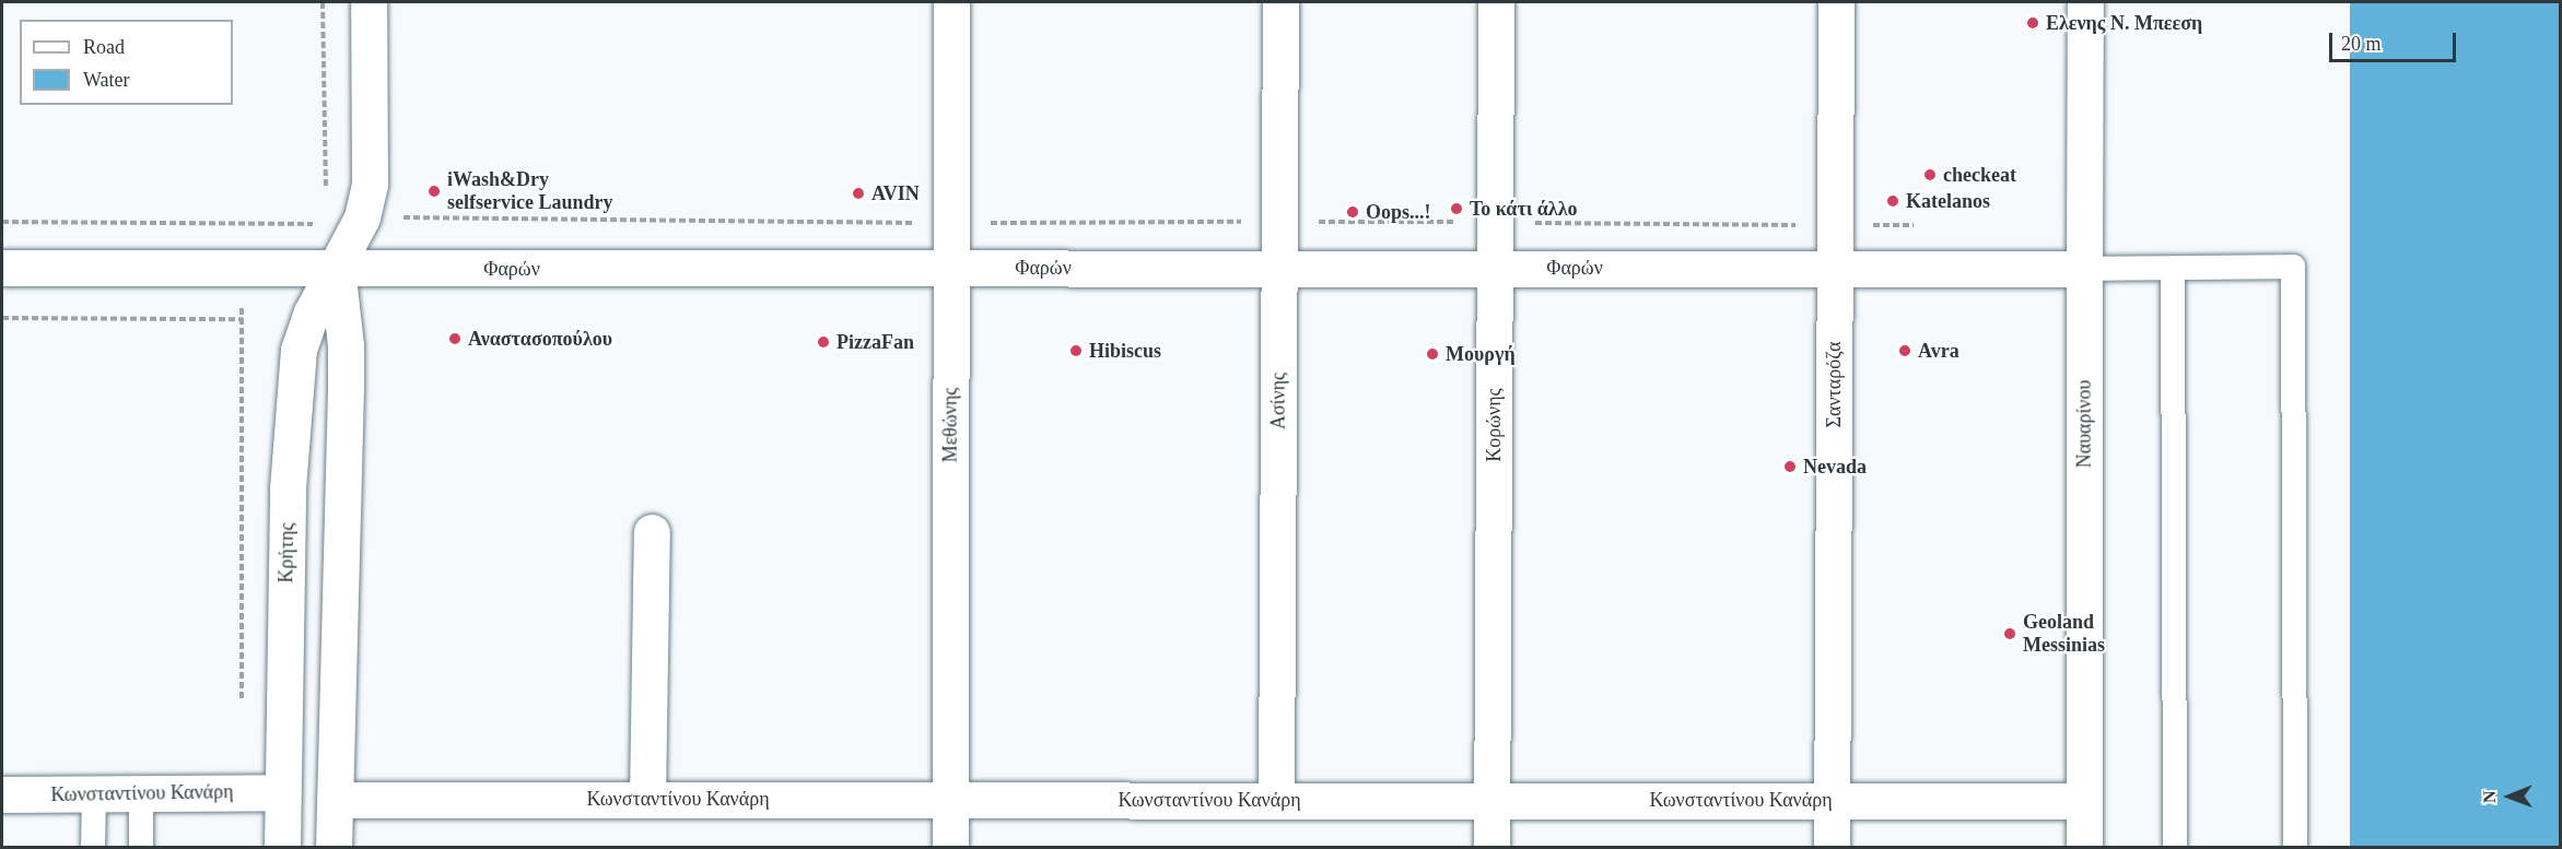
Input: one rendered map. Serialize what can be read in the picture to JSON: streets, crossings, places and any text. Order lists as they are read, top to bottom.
{
  "streets": {
    "street": [
      "Φαρών",
      "Σανταρόζα",
      "Ασίνης",
      "Ναυαρίνου",
      "Μεθώνης",
      "Κορώνης",
      "Κρήτης",
      "Κωνσταντίνου Κανάρη"
    ]
  },
  "crossings": [
    ["Φαρών", "Σανταρόζα"],
    ["Φαρών", "Ασίνης"],
    ["Φαρών", "Ναυαρίνου"],
    ["Φαρών", "Μεθώνης"],
    ["Φαρών", "Κορώνης"],
    ["Φαρών", "Κρήτης"],
    ["Σανταρόζα", "Κωνσταντίνου Κανάρη"],
    ["Ασίνης", "Κωνσταντίνου Κανάρη"],
    ["Ναυαρίνου", "Κωνσταντίνου Κανάρη"],
    ["Μεθώνης", "Κωνσταντίνου Κανάρη"],
    ["Κορώνης", "Κωνσταντίνου Κανάρη"],
    ["Κρήτης", "Κωνσταντίνου Κανάρη"]
  ],
  "places": [
    "Ελενης Ν. Μπεεση",
    "checkeat",
    "iWash&Dry selfservice Laundry",
    "AVIN",
    "Katelanos",
    "Το κάτι άλλο",
    "Oops...!",
    "Αναστασοπούλου",
    "PizzaFan",
    "Hibiscus",
    "Avra",
    "Μουργή",
    "Nevada",
    "Geoland Messinias"
  ],
  "legend": ["Road", "Water"],
  "scale_bar": "20 m",
  "north": "left"
}
